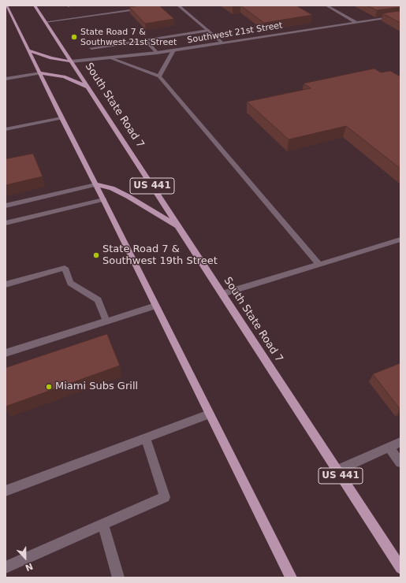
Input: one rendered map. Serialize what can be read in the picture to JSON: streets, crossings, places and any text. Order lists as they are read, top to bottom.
{
  "streets": {
    "main road": ["South State Road 7", "US 441"],
    "street": ["Southwest 21st Street"]
  },
  "crossings": [
    ["Southwest 21st Street", "South State Road 7"]
  ],
  "places": ["State Road 7 & Southwest 21st Street", "State Road 7 & Southwest 19th Street", "Miami Subs Grill"],
  "north": "bottom"
}
